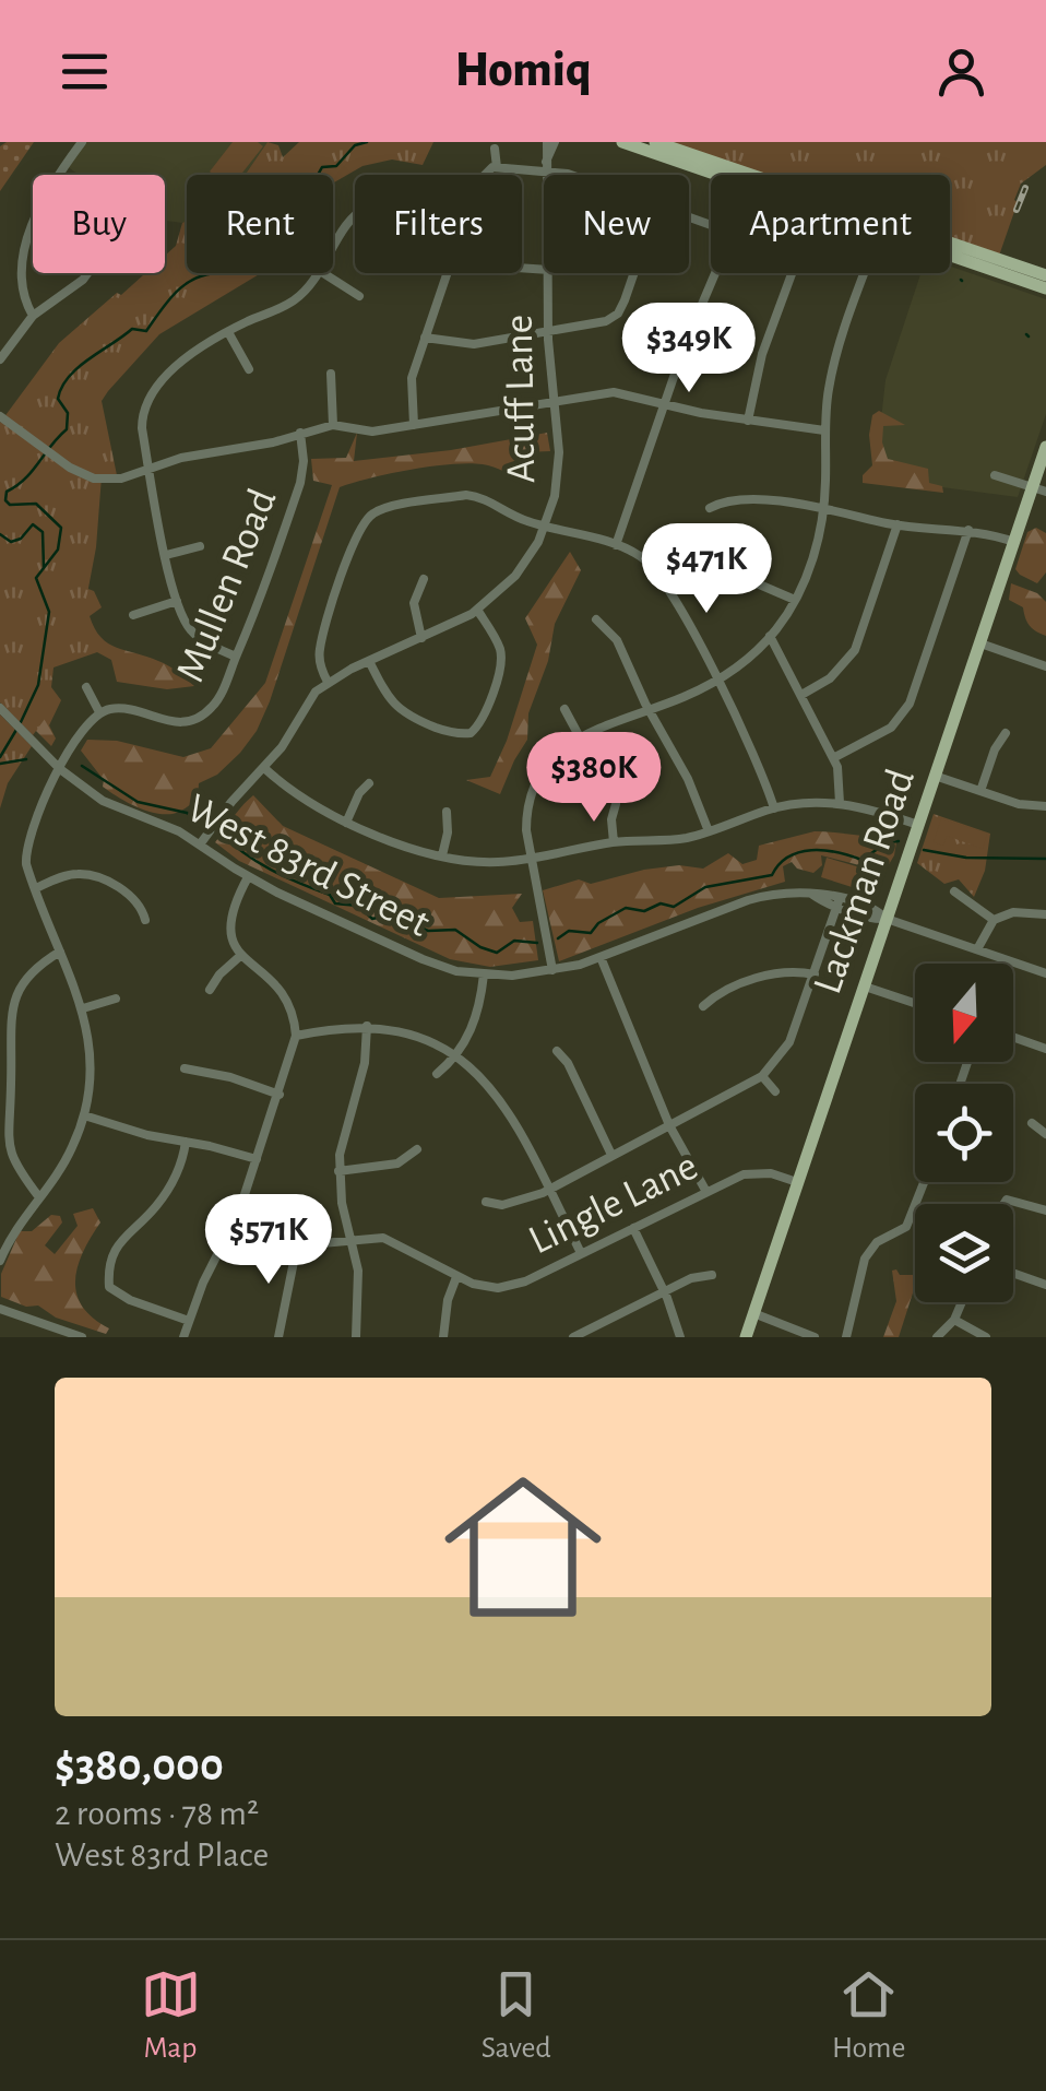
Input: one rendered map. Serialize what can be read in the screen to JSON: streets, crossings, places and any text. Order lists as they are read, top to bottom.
{
  "streets": {
    "main road": ["Lackman Road"],
    "street": [
      "Acuff Lane",
      "Mullen Road",
      "West 83rd Street",
      "Lingle Lane"
    ]
  },
  "crossings": [
    ["Acuff Lane", "West 83rd Street"],
    ["West 83rd Street", "Lackman Road"],
    ["Lackman Road", "Lingle Lane"]
  ],
  "north": "bottom",
  "page": {
    "header": "Homiq",
    "chip": [
      "Buy",
      "Rent",
      "Filters",
      "New",
      "Apartment"
    ],
    "price": [
      "$349K",
      "$471K",
      "$380K",
      "$571K"
    ],
    "list": [
      {
        "name": "$380,000",
        "note": "2 rooms · 78 m² · West 83rd Place"
      }
    ],
    "tabs": ["Map", "Saved", "Home"]
  }
}
